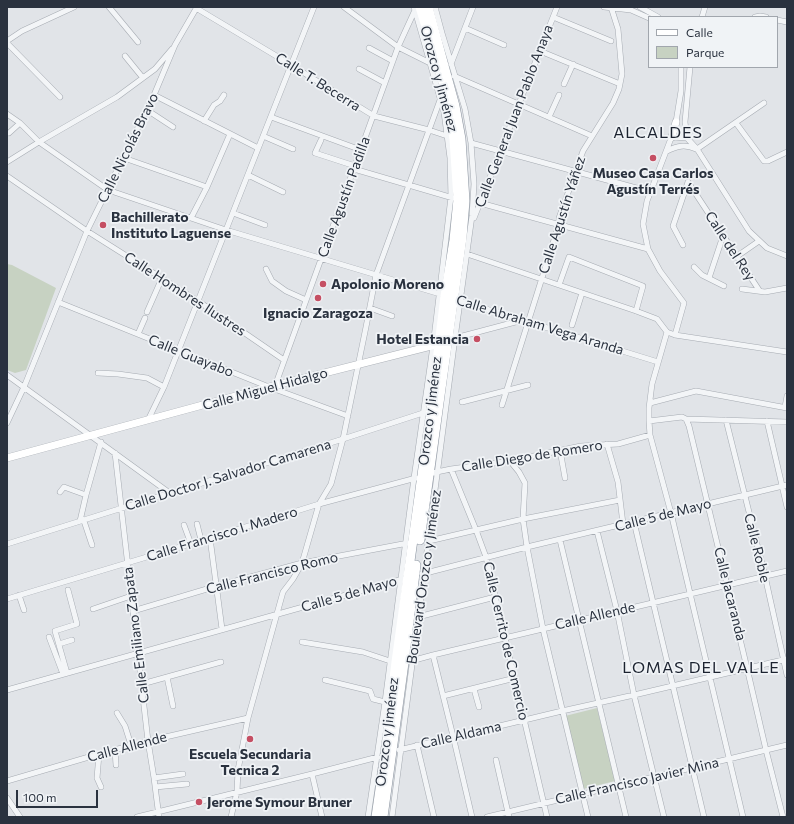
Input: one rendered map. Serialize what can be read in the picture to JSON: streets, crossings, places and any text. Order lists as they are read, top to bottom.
{
  "streets": {
    "highway": ["Orozco y Jiménez"],
    "street": [
      "Calle T. Becerra",
      "Calle General Juan Pablo Anaya",
      "Calle Nicolás Bravo",
      "Calle Agustín Padilla",
      "Calle Agustín Yáñez",
      "Calle del Rey",
      "Calle Hombres Ilustres",
      "Calle Abraham Vega Aranda",
      "Calle Guayabo",
      "Calle Miguel Hidalgo",
      "Calle Diego de Romero",
      "Calle Doctor J. Salvador Camarena",
      "Calle 5 de Mayo",
      "Calle Francisco I. Madero",
      "Calle Roble",
      "Calle Francisco Romo",
      "Boulevard Orozco y Jiménez",
      "Calle Jacaranda",
      "Calle Allende",
      "Calle Emiliano Zapata",
      "Calle Cerrito de Comercio",
      "Calle Aldama",
      "Calle Francisco Javier Mina"
    ]
  },
  "crossings": [
    ["Orozco y Jiménez", "Calle T. Becerra"],
    ["Orozco y Jiménez", "Calle Agustín Padilla"],
    ["Orozco y Jiménez", "Calle Abraham Vega Aranda"],
    ["Orozco y Jiménez", "Calle Miguel Hidalgo"],
    ["Orozco y Jiménez", "Calle Diego de Romero"],
    ["Orozco y Jiménez", "Calle Doctor J. Salvador Camarena"],
    ["Orozco y Jiménez", "Calle 5 de Mayo"],
    ["Orozco y Jiménez", "Calle Francisco I. Madero"],
    ["Orozco y Jiménez", "Calle Francisco Romo"],
    ["Orozco y Jiménez", "Boulevard Orozco y Jiménez"],
    ["Orozco y Jiménez", "Calle Allende"],
    ["Orozco y Jiménez", "Calle Aldama"],
    ["Calle T. Becerra", "Calle Nicolás Bravo"],
    ["Calle T. Becerra", "Calle Agustín Padilla"],
    ["Calle General Juan Pablo Anaya", "Boulevard Orozco y Jiménez"],
    ["Calle Nicolás Bravo", "Calle Hombres Ilustres"],
    ["Calle Nicolás Bravo", "Calle Abraham Vega Aranda"],
    ["Calle Nicolás Bravo", "Calle Guayabo"],
    ["Calle Agustín Padilla", "Calle Hombres Ilustres"],
    ["Calle Agustín Padilla", "Calle Abraham Vega Aranda"],
    ["Calle Agustín Padilla", "Calle Guayabo"],
    ["Calle Agustín Padilla", "Calle Miguel Hidalgo"],
    ["Calle Agustín Yáñez", "Calle Abraham Vega Aranda"],
    ["Calle Agustín Yáñez", "Calle Miguel Hidalgo"],
    ["Calle Abraham Vega Aranda", "Calle Miguel Hidalgo"],
    ["Calle Abraham Vega Aranda", "Boulevard Orozco y Jiménez"],
    ["Calle Guayabo", "Calle Miguel Hidalgo"],
    ["Calle Miguel Hidalgo", "Boulevard Orozco y Jiménez"],
    ["Calle Diego de Romero", "Calle Francisco I. Madero"],
    ["Calle Diego de Romero", "Boulevard Orozco y Jiménez"],
    ["Calle Diego de Romero", "Calle Cerrito de Comercio"],
    ["Calle Doctor J. Salvador Camarena", "Boulevard Orozco y Jiménez"],
    ["Calle Doctor J. Salvador Camarena", "Calle Emiliano Zapata"],
    ["Calle 5 de Mayo", "Calle Roble"],
    ["Calle 5 de Mayo", "Boulevard Orozco y Jiménez"],
    ["Calle 5 de Mayo", "Calle Jacaranda"],
    ["Calle 5 de Mayo", "Calle Emiliano Zapata"],
    ["Calle 5 de Mayo", "Calle Cerrito de Comercio"],
    ["Calle Francisco I. Madero", "Boulevard Orozco y Jiménez"],
    ["Calle Francisco I. Madero", "Calle Emiliano Zapata"],
    ["Calle Roble", "Calle Allende"],
    ["Calle Roble", "Calle Aldama"],
    ["Calle Francisco Romo", "Calle Emiliano Zapata"],
    ["Boulevard Orozco y Jiménez", "Calle Allende"],
    ["Boulevard Orozco y Jiménez", "Calle Aldama"],
    ["Calle Jacaranda", "Calle Allende"],
    ["Calle Jacaranda", "Calle Aldama"],
    ["Calle Jacaranda", "Calle Francisco Javier Mina"],
    ["Calle Allende", "Calle Emiliano Zapata"],
    ["Calle Allende", "Calle Cerrito de Comercio"],
    ["Calle Emiliano Zapata", "Calle Aldama"],
    ["Calle Cerrito de Comercio", "Calle Aldama"],
    ["Calle Cerrito de Comercio", "Calle Francisco Javier Mina"]
  ],
  "districts": ["ALCALDES", "LOMAS DEL VALLE"],
  "places": [
    "Museo Casa Carlos Agustín Terrés",
    "Bachillerato Instituto Laguense",
    "Apolonio Moreno",
    "Ignacio Zaragoza",
    "Hotel Estancia",
    "Escuela Secundaria Tecnica 2",
    "Jerome Symour Bruner"
  ],
  "legend": ["Calle", "Parque"],
  "scale_bar": "100 m"
}
